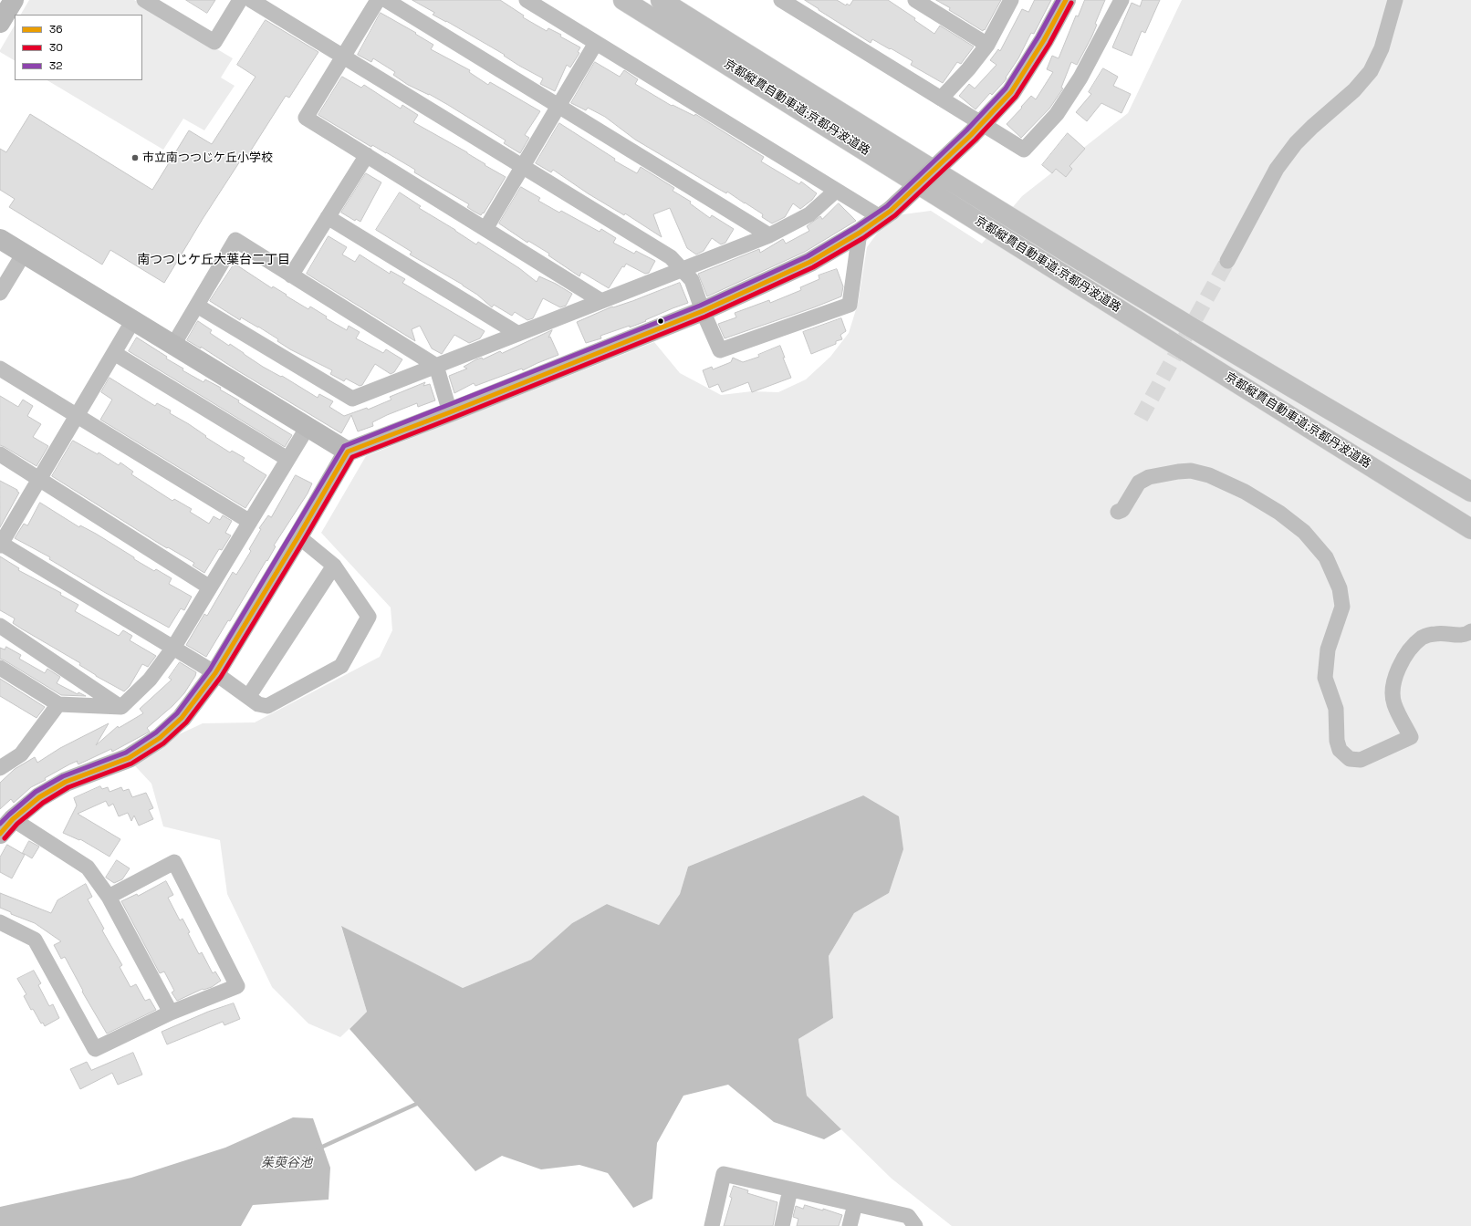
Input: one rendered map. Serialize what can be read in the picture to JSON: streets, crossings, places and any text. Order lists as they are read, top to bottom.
{
  "streets": {
    "highway": ["京都縦貫自動車道;京都丹波道路"]
  },
  "districts": ["南つつじケ丘大葉台二丁目"],
  "water": ["茱萸谷池"],
  "places": ["市立南つつじケ丘小学校"],
  "lines": ["transit line 36", "transit line 32", "transit line 30"],
  "legend": ["36", "30", "32"]
}
